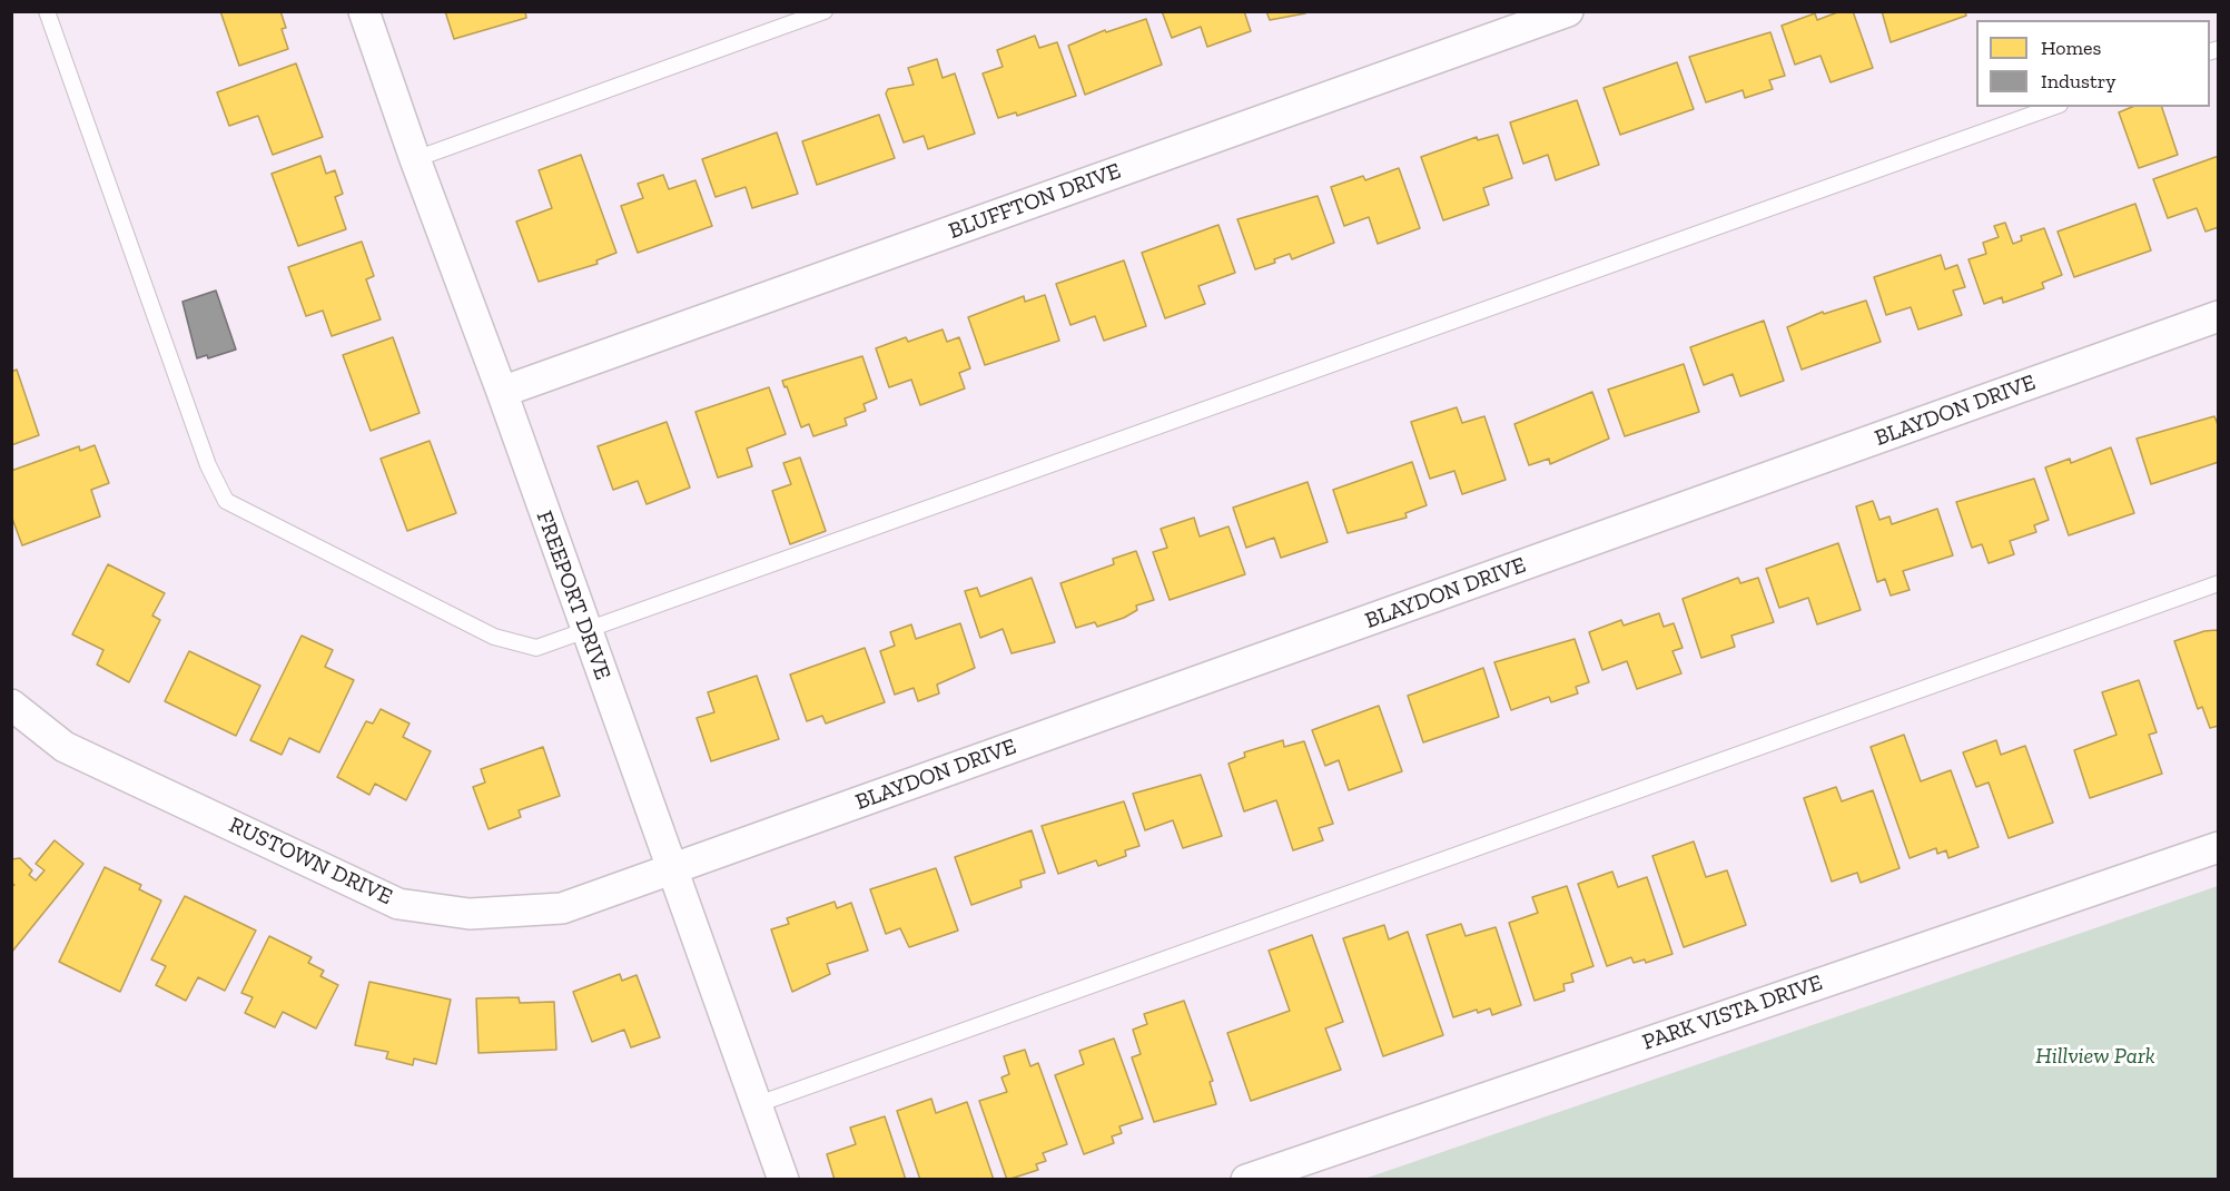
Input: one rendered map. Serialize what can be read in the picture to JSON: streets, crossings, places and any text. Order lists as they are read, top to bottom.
{
  "streets": {
    "street": [
      "BLUFFTON DRIVE",
      "BLAYDON DRIVE",
      "FREEPORT DRIVE",
      "RUSTOWN DRIVE",
      "PARK VISTA DRIVE"
    ]
  },
  "crossings": [
    ["BLUFFTON DRIVE", "FREEPORT DRIVE"],
    ["BLAYDON DRIVE", "FREEPORT DRIVE"],
    ["BLAYDON DRIVE", "RUSTOWN DRIVE"],
    ["FREEPORT DRIVE", "RUSTOWN DRIVE"]
  ],
  "parks": ["Hillview Park"],
  "legend": ["Homes", "Industry"]
}
